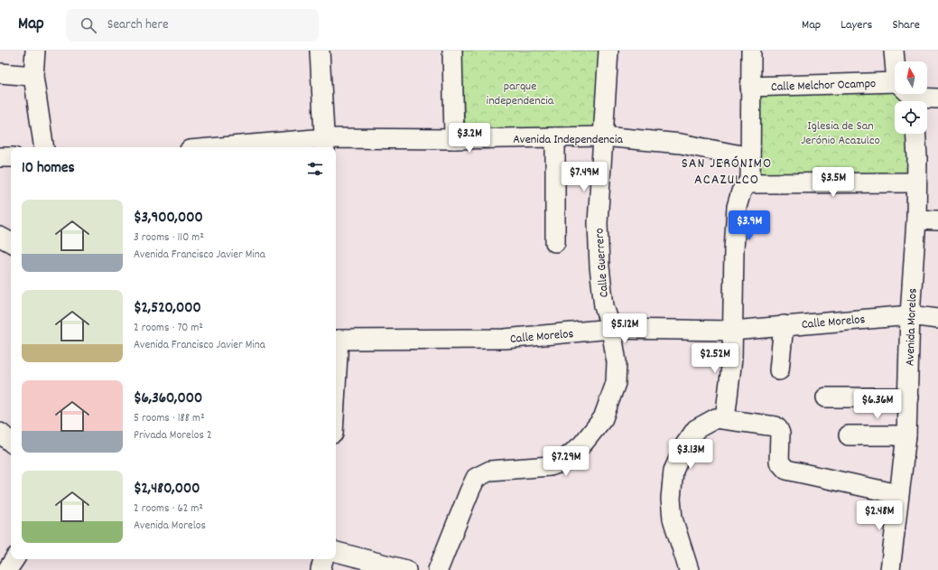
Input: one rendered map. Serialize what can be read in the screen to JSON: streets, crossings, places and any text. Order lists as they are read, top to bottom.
{
  "streets": {
    "street": [
      "Calle Melchor Ocampo",
      "Avenida Independencia",
      "Calle Guerrero",
      "Calle Morelos",
      "Avenida Morelos"
    ]
  },
  "crossings": [
    ["Avenida Independencia", "Calle Guerrero"],
    ["Calle Guerrero", "Calle Morelos"],
    ["Calle Morelos", "Avenida Morelos"]
  ],
  "districts": ["SAN JERÓNIMO ACAZULCO"],
  "parks": ["parque independencia", "Iglesia de San Jerónio Acazulco"],
  "north": "top",
  "page": {
    "header": "Map",
    "search": "Search here",
    "nav": ["Map", "Layers", "Share"],
    "price": [
      "$3.2M",
      "$7.49M",
      "$3.5M",
      "$3.9M",
      "$5.12M",
      "$2.52M",
      "$6.36M",
      "$3.13M",
      "$7.29M",
      "$2.48M"
    ],
    "heading": "10 homes",
    "list": [
      {
        "name": "$3,900,000",
        "note": "3 rooms · 110 m² · Avenida Francisco Javier Mina"
      },
      {
        "name": "$2,520,000",
        "note": "2 rooms · 70 m² · Avenida Francisco Javier Mina"
      },
      {
        "name": "$6,360,000",
        "note": "5 rooms · 188 m² · Privada Morelos 2"
      },
      {
        "name": "$2,480,000",
        "note": "2 rooms · 62 m² · Avenida Morelos"
      }
    ]
  }
}
